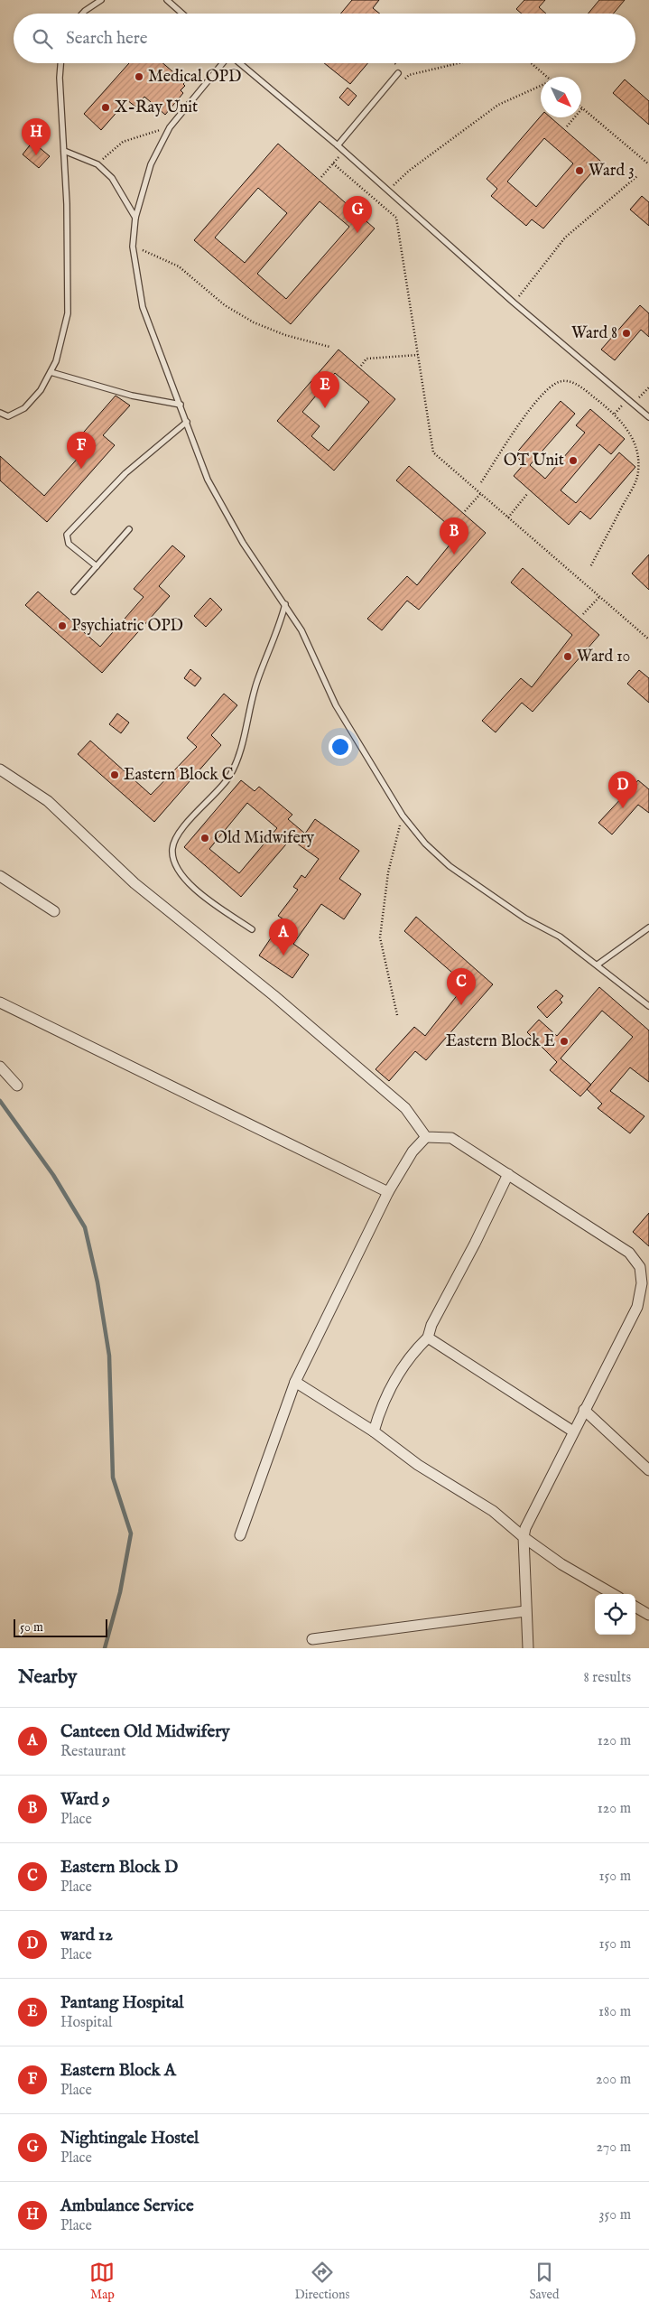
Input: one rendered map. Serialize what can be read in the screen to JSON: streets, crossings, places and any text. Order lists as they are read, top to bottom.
{
  "places": [
    "Medical OPD",
    "X-Ray Unit",
    "Ward 3",
    "Ward 8",
    "OT Unit",
    "Psychiatric OPD",
    "Ward 10",
    "Eastern Block C",
    "Old Midwifery",
    "Eastern Block E"
  ],
  "scale_bar": "50 m",
  "north": "bottom right",
  "page": {
    "search": "Search here",
    "pins": [
      "H",
      "G",
      "E",
      "F",
      "B",
      "D",
      "A",
      "C"
    ],
    "scale": "50 m",
    "heading": ["Nearby", "8 results"],
    "list": [
      {
        "mark": "A",
        "name": "Canteen Old Midwifery",
        "note": "Restaurant",
        "value": "120 m"
      },
      {
        "mark": "B",
        "name": "Ward 9",
        "note": "Place",
        "value": "120 m"
      },
      {
        "mark": "C",
        "name": "Eastern Block D",
        "note": "Place",
        "value": "150 m"
      },
      {
        "mark": "D",
        "name": "ward 12",
        "note": "Place",
        "value": "150 m"
      },
      {
        "mark": "E",
        "name": "Pantang Hospital",
        "note": "Hospital",
        "value": "180 m"
      },
      {
        "mark": "F",
        "name": "Eastern Block A",
        "note": "Place",
        "value": "200 m"
      },
      {
        "mark": "G",
        "name": "Nightingale Hostel",
        "note": "Place",
        "value": "270 m"
      },
      {
        "mark": "H",
        "name": "Ambulance Service",
        "note": "Place",
        "value": "350 m"
      }
    ],
    "nav": ["Map", "Directions", "Saved"]
  }
}
